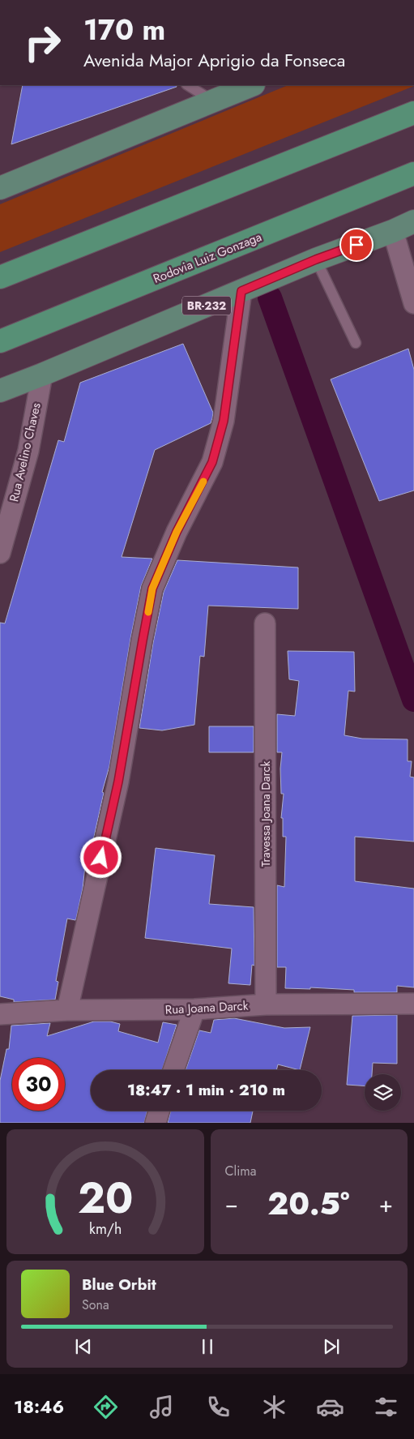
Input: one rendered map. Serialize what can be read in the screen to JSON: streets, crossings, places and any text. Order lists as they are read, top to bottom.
{
  "streets": {
    "highway": ["Rodovia Luiz Gonzaga"],
    "main road": ["BR-232"],
    "street": ["Rua Avelino Chaves", "Travessa Joana Darck", "Rua Joana Darck"]
  },
  "crossings": [
    ["BR-232", "Rua Avelino Chaves"],
    ["Travessa Joana Darck", "Rua Joana Darck"]
  ],
  "page": {
    "turn": ["170 m", "Avenida Major Aprigio da Fonseca"],
    "limit": "30",
    "trip": "18:47 · 1 min · 210 m",
    "tile": "Clima",
    "heat": ["−", "20.5°", "+"],
    "song": ["Blue Orbit", "Sona"],
    "tabs": "18:46",
    "gauge": ["20", "km/h"]
  }
}
